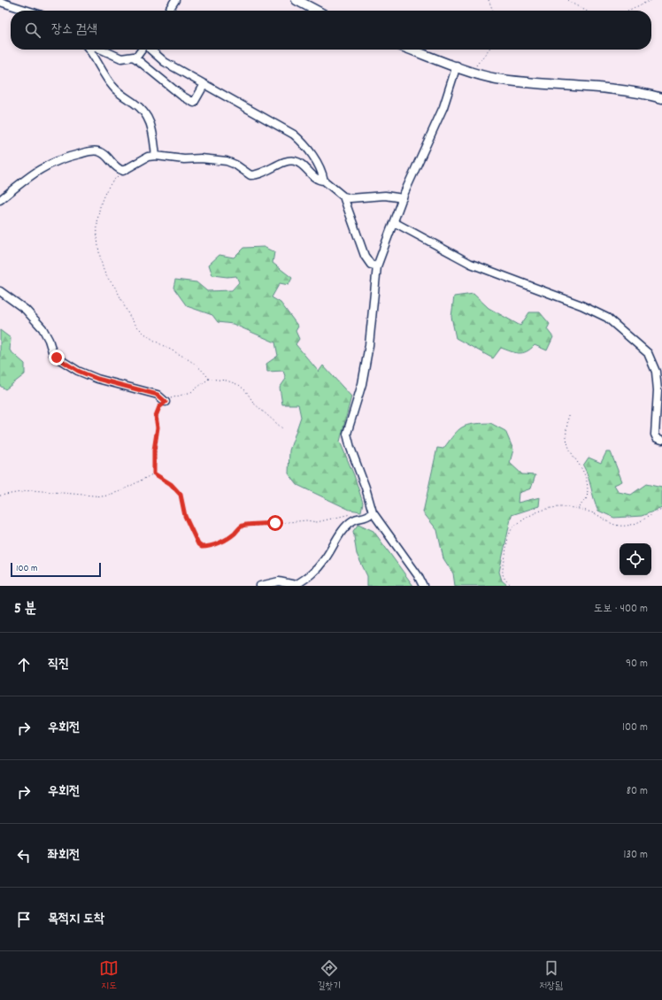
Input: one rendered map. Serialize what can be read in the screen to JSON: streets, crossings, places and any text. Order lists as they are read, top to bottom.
{
  "scale_bar": "100 m",
  "page": {
    "search": "장소 검색",
    "scale": "100 m",
    "heading": ["5 분", "도보 · 400 m"],
    "list": [
      ["직진", "90 m"],
      ["우회전", "100 m"],
      ["우회전", "80 m"],
      ["좌회전", "130 m"],
      "목적지 도착"
    ],
    "nav": ["지도", "길찾기", "저장됨"]
  }
}
